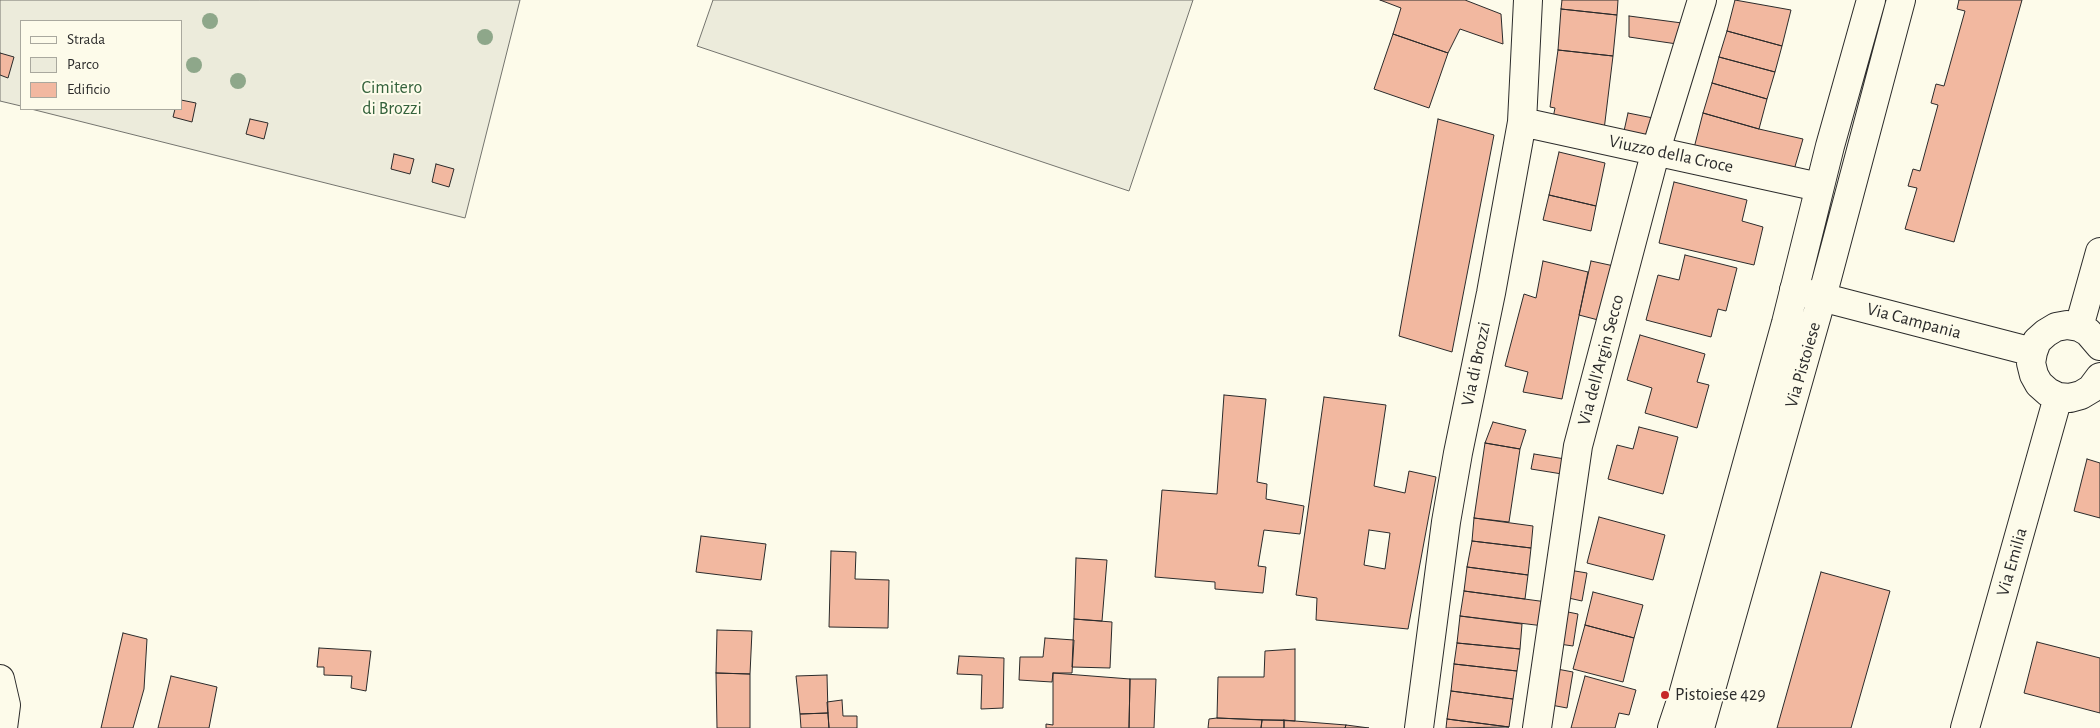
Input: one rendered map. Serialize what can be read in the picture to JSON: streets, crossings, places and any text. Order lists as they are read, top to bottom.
{
  "streets": {
    "street": [
      "Viuzzo della Croce",
      "Via Campania",
      "Via dell'Argin Secco",
      "Via di Brozzi",
      "Via Pistoiese",
      "Via Emilia"
    ]
  },
  "crossings": [
    ["Viuzzo della Croce", "Via dell'Argin Secco"],
    ["Viuzzo della Croce", "Via di Brozzi"],
    ["Viuzzo della Croce", "Via Pistoiese"],
    ["Via Campania", "Via Pistoiese"]
  ],
  "parks": ["Cimitero di Brozzi"],
  "places": ["Pistoiese 429"],
  "legend": ["Strada", "Parco", "Edificio"]
}
